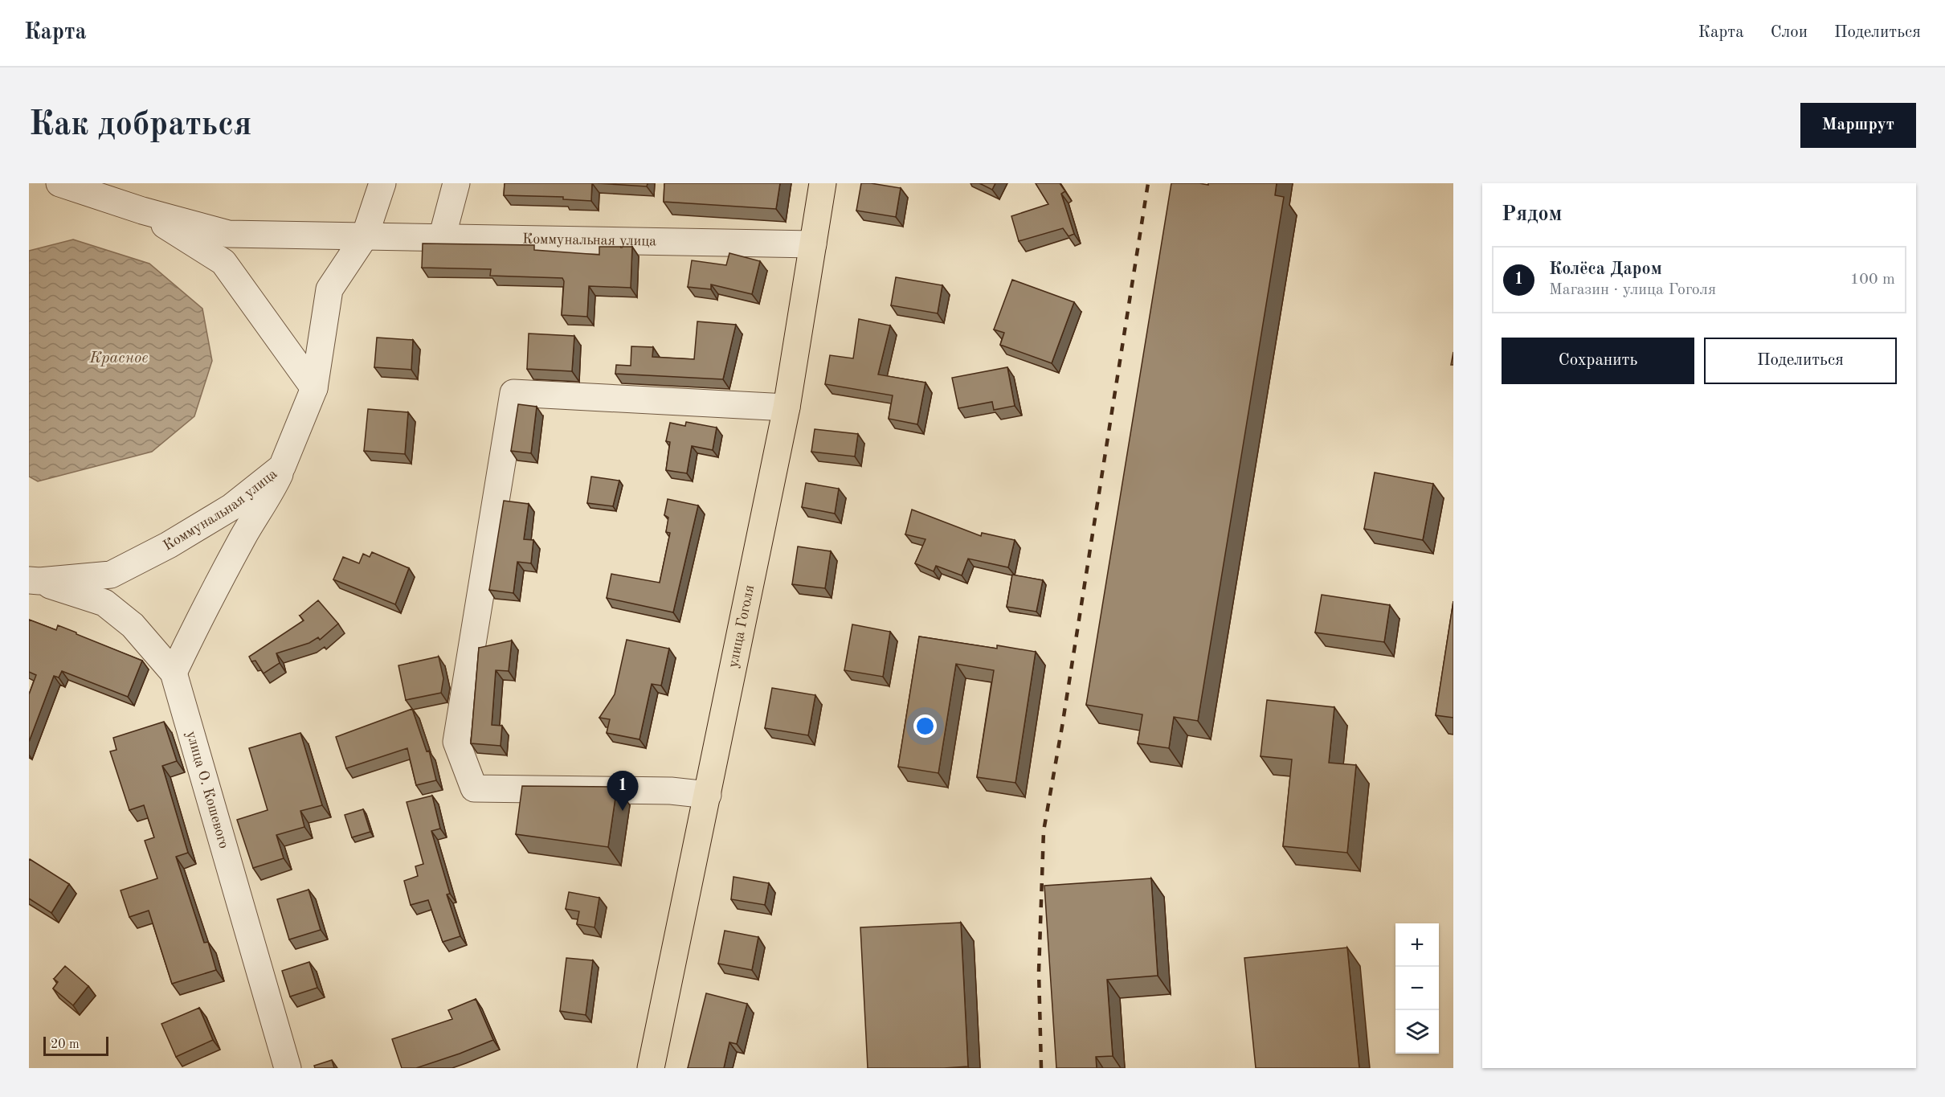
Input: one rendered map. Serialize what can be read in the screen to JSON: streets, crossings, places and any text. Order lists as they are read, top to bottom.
{
  "streets": {
    "main road": ["улица Гоголя"],
    "street": ["Коммунальная улица", "улица О. Кошевого"]
  },
  "crossings": [
    ["Коммунальная улица", "улица Гоголя"],
    ["Коммунальная улица", "улица О. Кошевого"]
  ],
  "water": ["Красное"],
  "scale_bar": "20 m",
  "page": {
    "header": "Карта",
    "nav": ["Карта", "Слои", "Поделиться"],
    "buttons": [
      "Маршрут",
      ["Сохранить", "Поделиться"]
    ],
    "title": "Как добраться",
    "heading": "Рядом",
    "list": [
      {
        "mark": "1",
        "name": "Колёса Даром",
        "note": "Магазин · улица Гоголя",
        "value": "100 m"
      }
    ],
    "pins": "1",
    "map_buttons": ["+", "−"],
    "scale": "20 m"
  }
}
